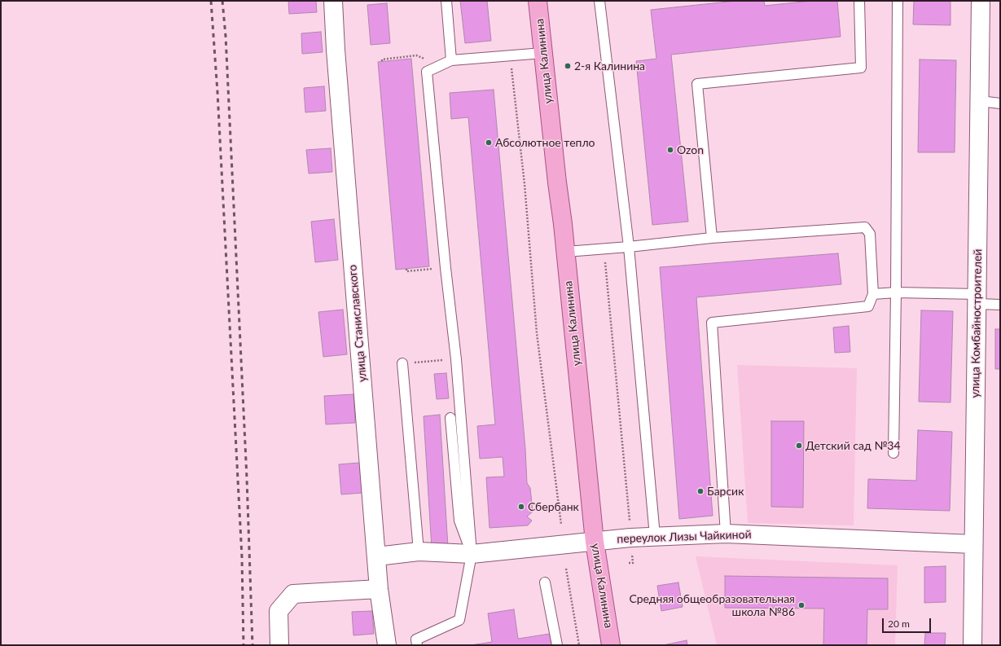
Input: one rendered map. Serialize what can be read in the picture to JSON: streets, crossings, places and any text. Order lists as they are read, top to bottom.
{
  "streets": {
    "main road": ["улица Калинина"],
    "street": ["улица Станиславского", "улица Комбайностроителей", "переулок Лизы Чайкиной"]
  },
  "crossings": [
    ["улица Калинина", "переулок Лизы Чайкиной"],
    ["улица Станиславского", "переулок Лизы Чайкиной"],
    ["улица Комбайностроителей", "переулок Лизы Чайкиной"]
  ],
  "places": [
    "2-я Калинина",
    "Абсолютное тепло",
    "Ozon",
    "Детский сад №34",
    "Барсик",
    "Сбербанк",
    "Средняя общеобразовательная школа №86"
  ],
  "scale_bar": "20 m"
}
